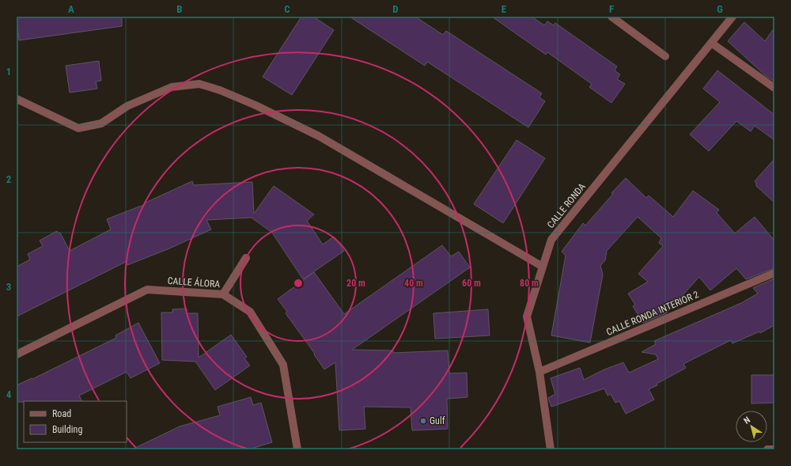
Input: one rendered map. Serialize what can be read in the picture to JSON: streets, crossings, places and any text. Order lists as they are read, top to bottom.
{
  "streets": {
    "street": ["CALLE RONDA", "CALLE ÁLORA", "CALLE RONDA INTERIOR 2"]
  },
  "crossings": [
    ["CALLE RONDA", "CALLE RONDA INTERIOR 2"]
  ],
  "places": ["Gulf"],
  "legend": ["Road", "Building"],
  "north": "top left",
  "grid": {
    "columns": [
      "A",
      "B",
      "C",
      "D",
      "E",
      "F",
      "G"
    ],
    "rows": [
      "1",
      "2",
      "3",
      "4"
    ]
  },
  "rings": [
    "20 m",
    "40 m",
    "60 m",
    "80 m"
  ]
}
